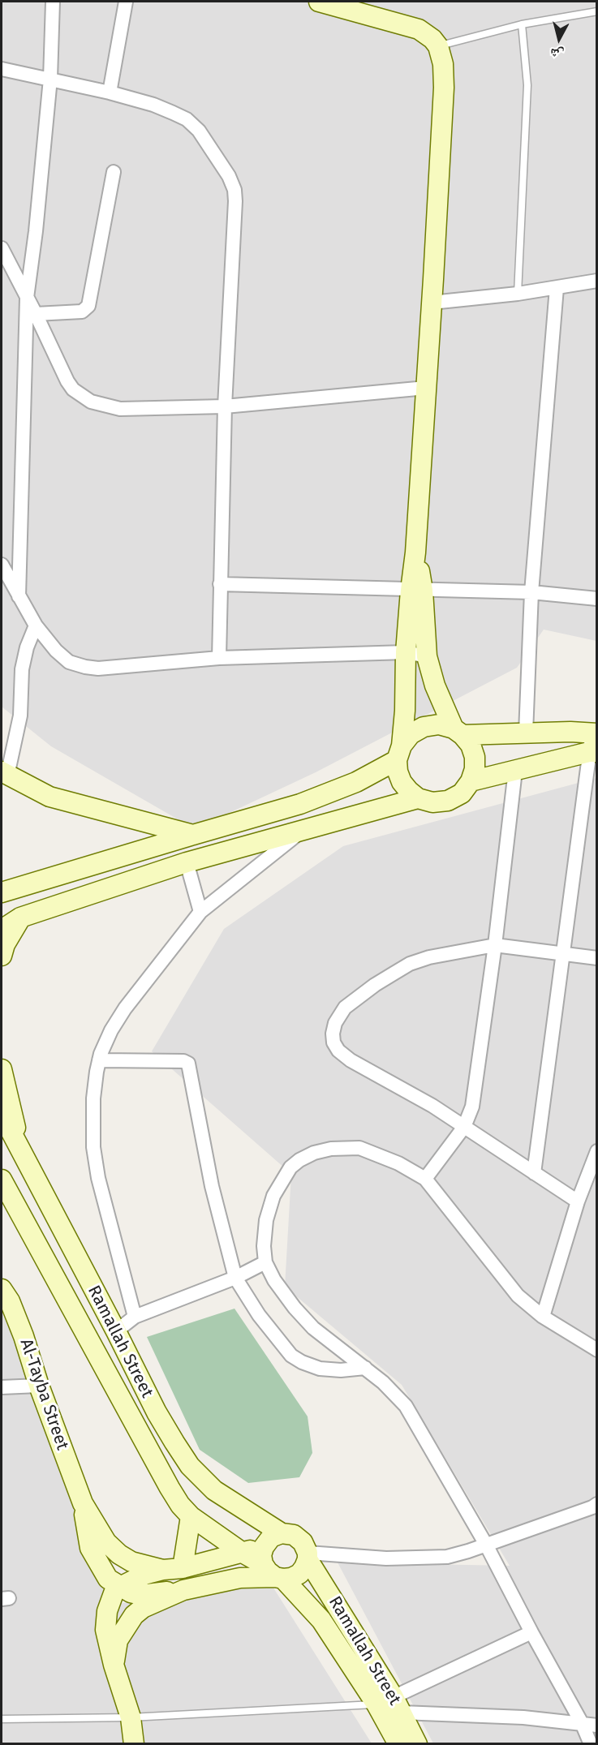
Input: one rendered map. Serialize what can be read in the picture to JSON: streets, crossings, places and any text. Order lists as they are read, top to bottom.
{
  "streets": {
    "street": ["Ramallah Street", "Al-Tayba Street"]
  },
  "north": "bottom"
}
